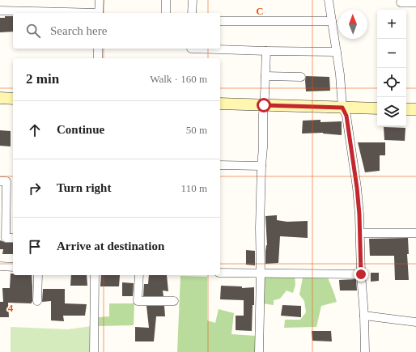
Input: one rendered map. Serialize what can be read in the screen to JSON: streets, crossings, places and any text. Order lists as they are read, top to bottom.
{
  "north": "top",
  "page": {
    "map_buttons": ["+", "−"],
    "search": "Search here",
    "heading": ["2 min", "Walk · 160 m"],
    "list": [
      ["Continue", "50 m"],
      ["Turn right", "110 m"],
      "Arrive at destination"
    ]
  },
  "grid": {
    "columns": ["C"],
    "rows": ["4"]
  }
}
